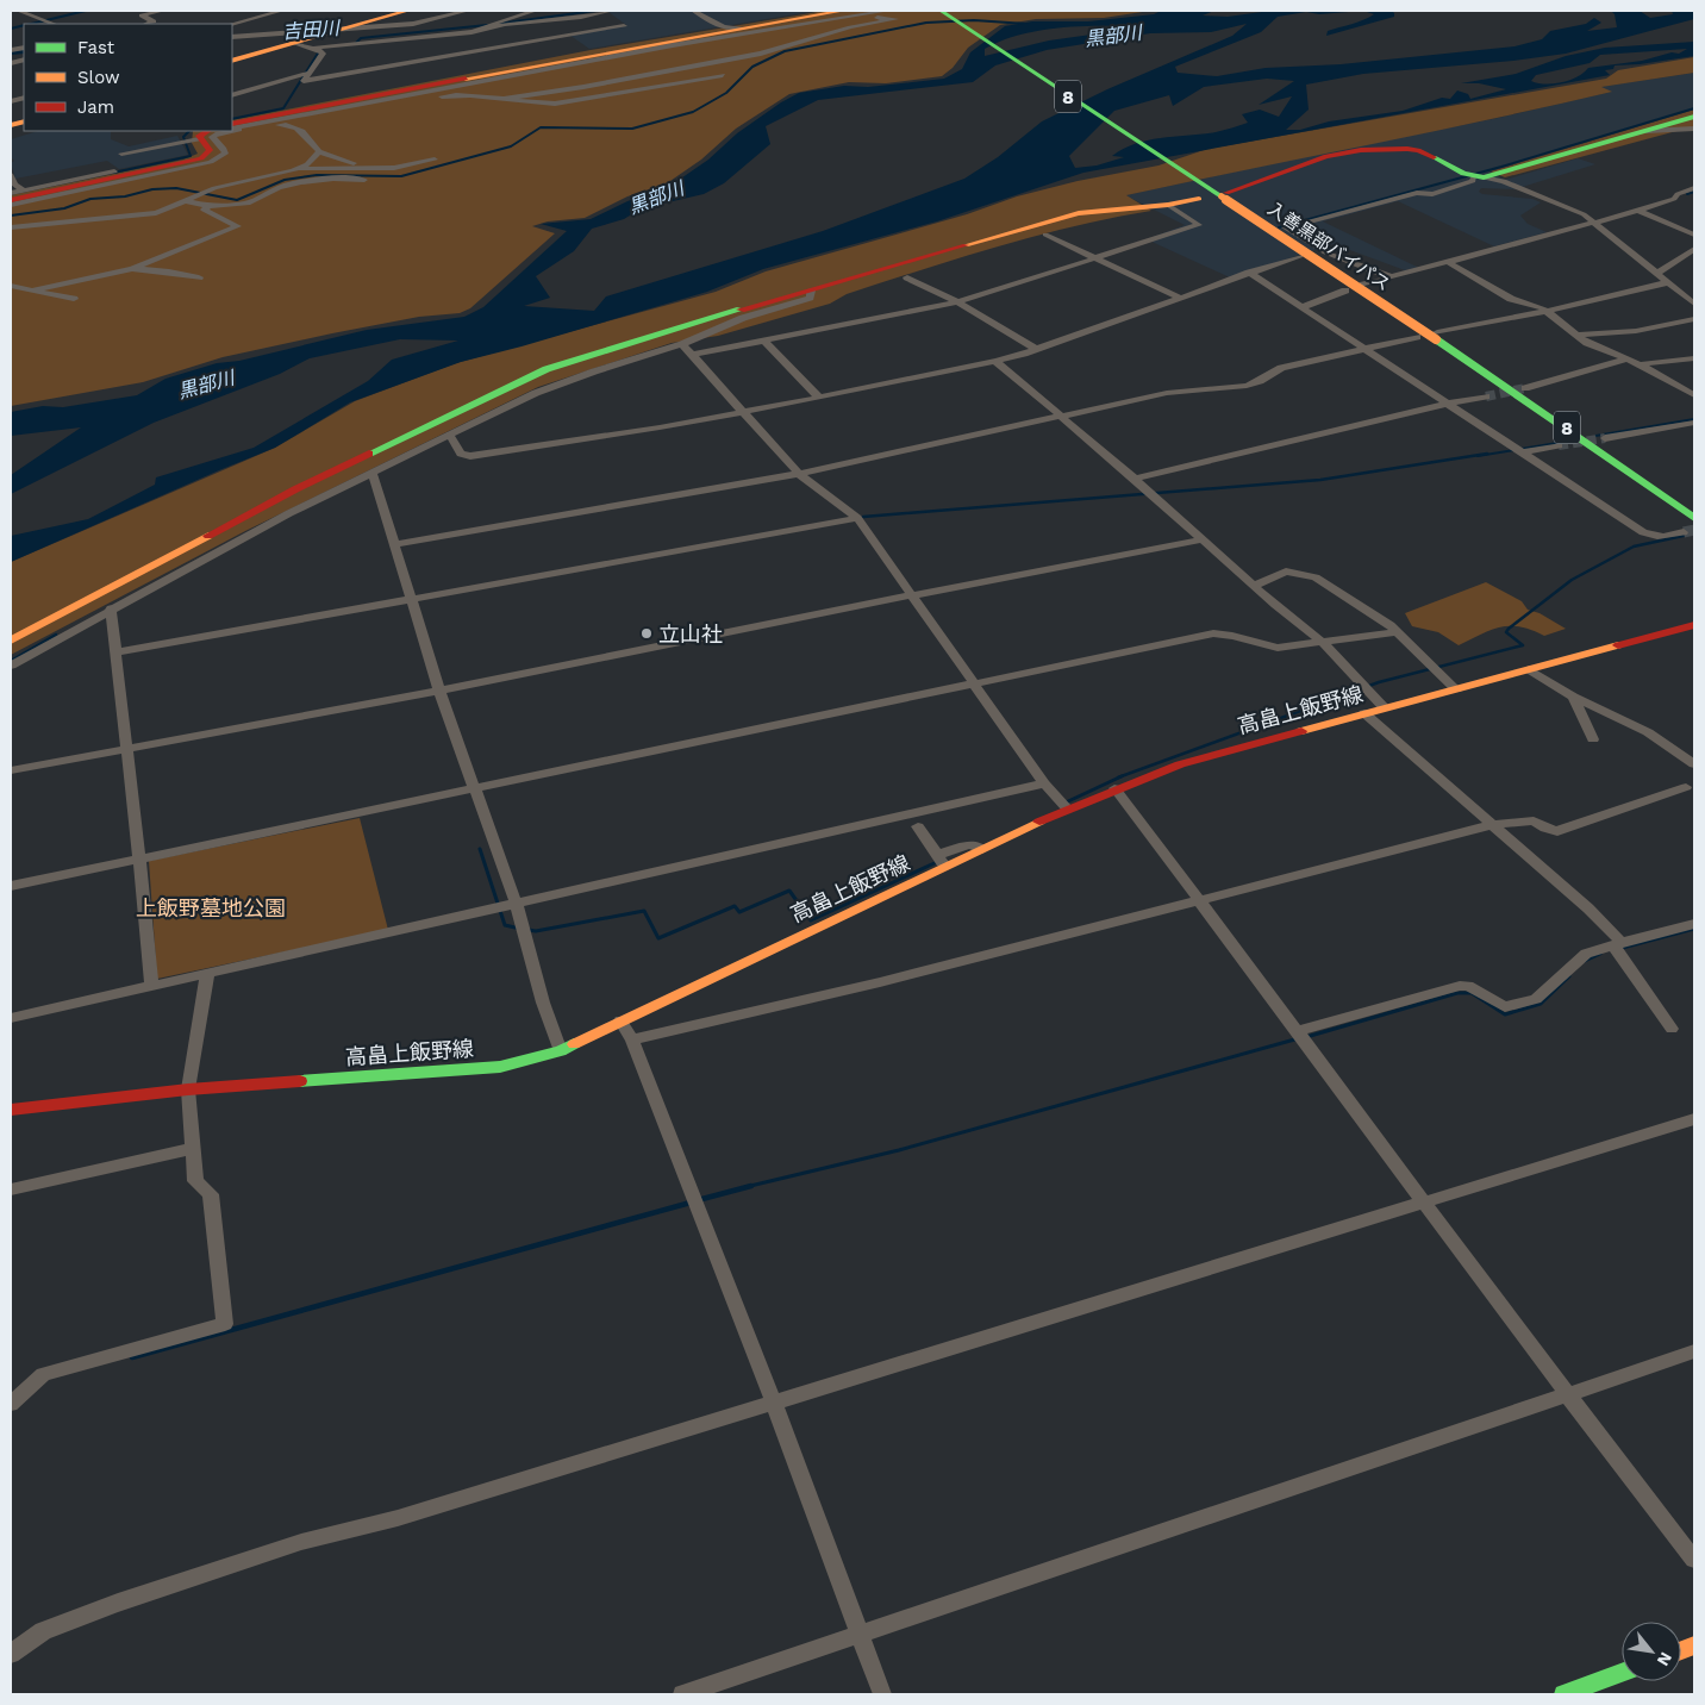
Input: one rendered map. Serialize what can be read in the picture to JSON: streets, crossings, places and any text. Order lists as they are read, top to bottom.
{
  "streets": {
    "main road": ["8", "入善黒部バイパス", "高畠上飯野線"]
  },
  "water": ["吉田川", "黒部川"],
  "parks": ["上飯野墓地公園"],
  "places": ["立山社"],
  "legend": ["Fast", "Slow", "Jam"],
  "north": "bottom right"
}
